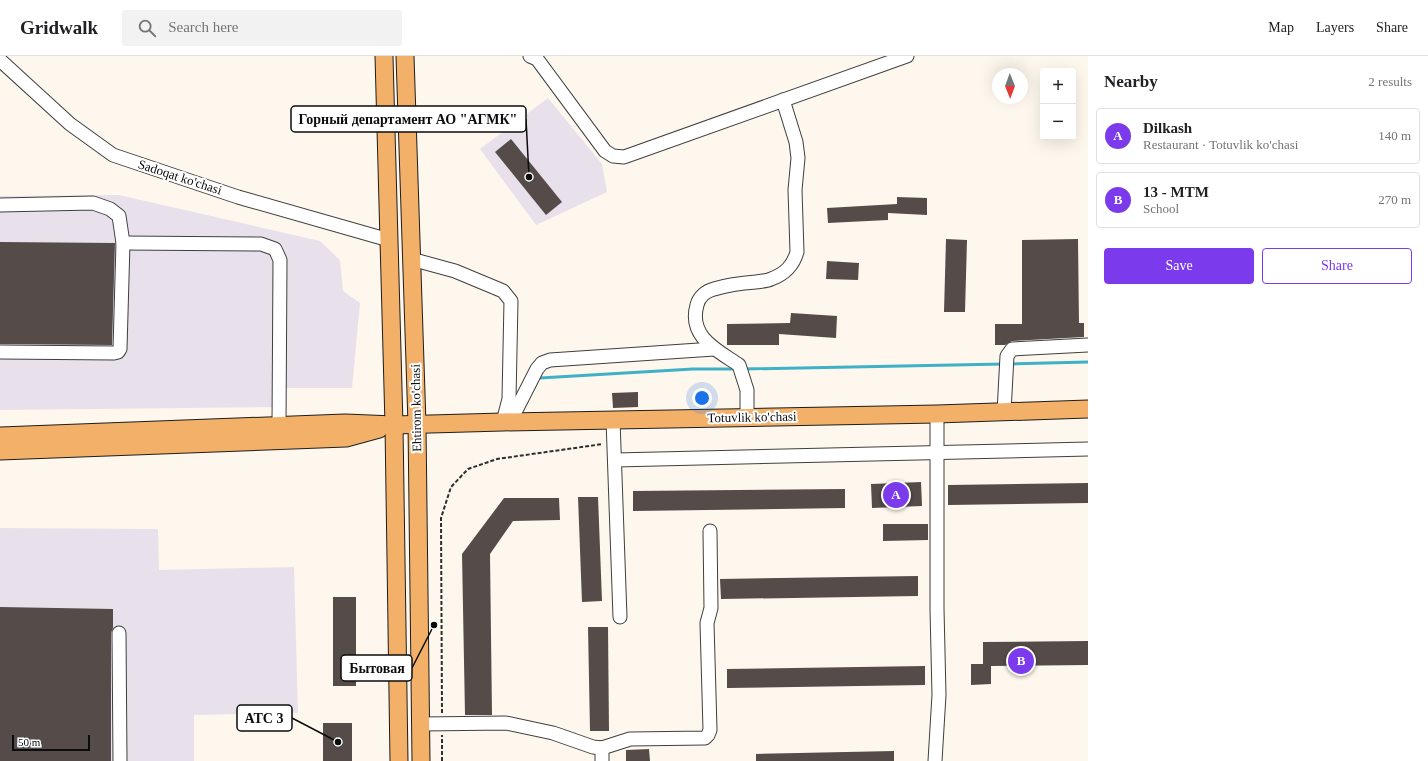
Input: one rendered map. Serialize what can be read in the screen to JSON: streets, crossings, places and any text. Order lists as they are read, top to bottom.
{
  "streets": {
    "main road": ["Ehtirom ko'chasi", "Totuvlik ko'chasi"],
    "street": ["Sadoqat ko'chasi"]
  },
  "crossings": [
    ["Sadoqat ko'chasi", "Ehtirom ko'chasi"],
    ["Ehtirom ko'chasi", "Totuvlik ko'chasi"]
  ],
  "places": ["Горный департамент АО \"АГМК\"", "Бытовая", "АТС 3"],
  "scale_bar": "50 m",
  "north": "bottom",
  "page": {
    "header": "Gridwalk",
    "search": "Search here",
    "nav": ["Map", "Layers", "Share"],
    "heading": ["Nearby", "2 results"],
    "map_buttons": ["+", "−"],
    "list": [
      {
        "mark": "A",
        "name": "Dilkash",
        "note": "Restaurant · Totuvlik ko'chasi",
        "value": "140 m"
      },
      {
        "mark": "B",
        "name": "13 - MTM",
        "note": "School",
        "value": "270 m"
      }
    ],
    "buttons": ["Save", "Share"],
    "pins": ["A", "B"],
    "scale": "50 m"
  }
}
